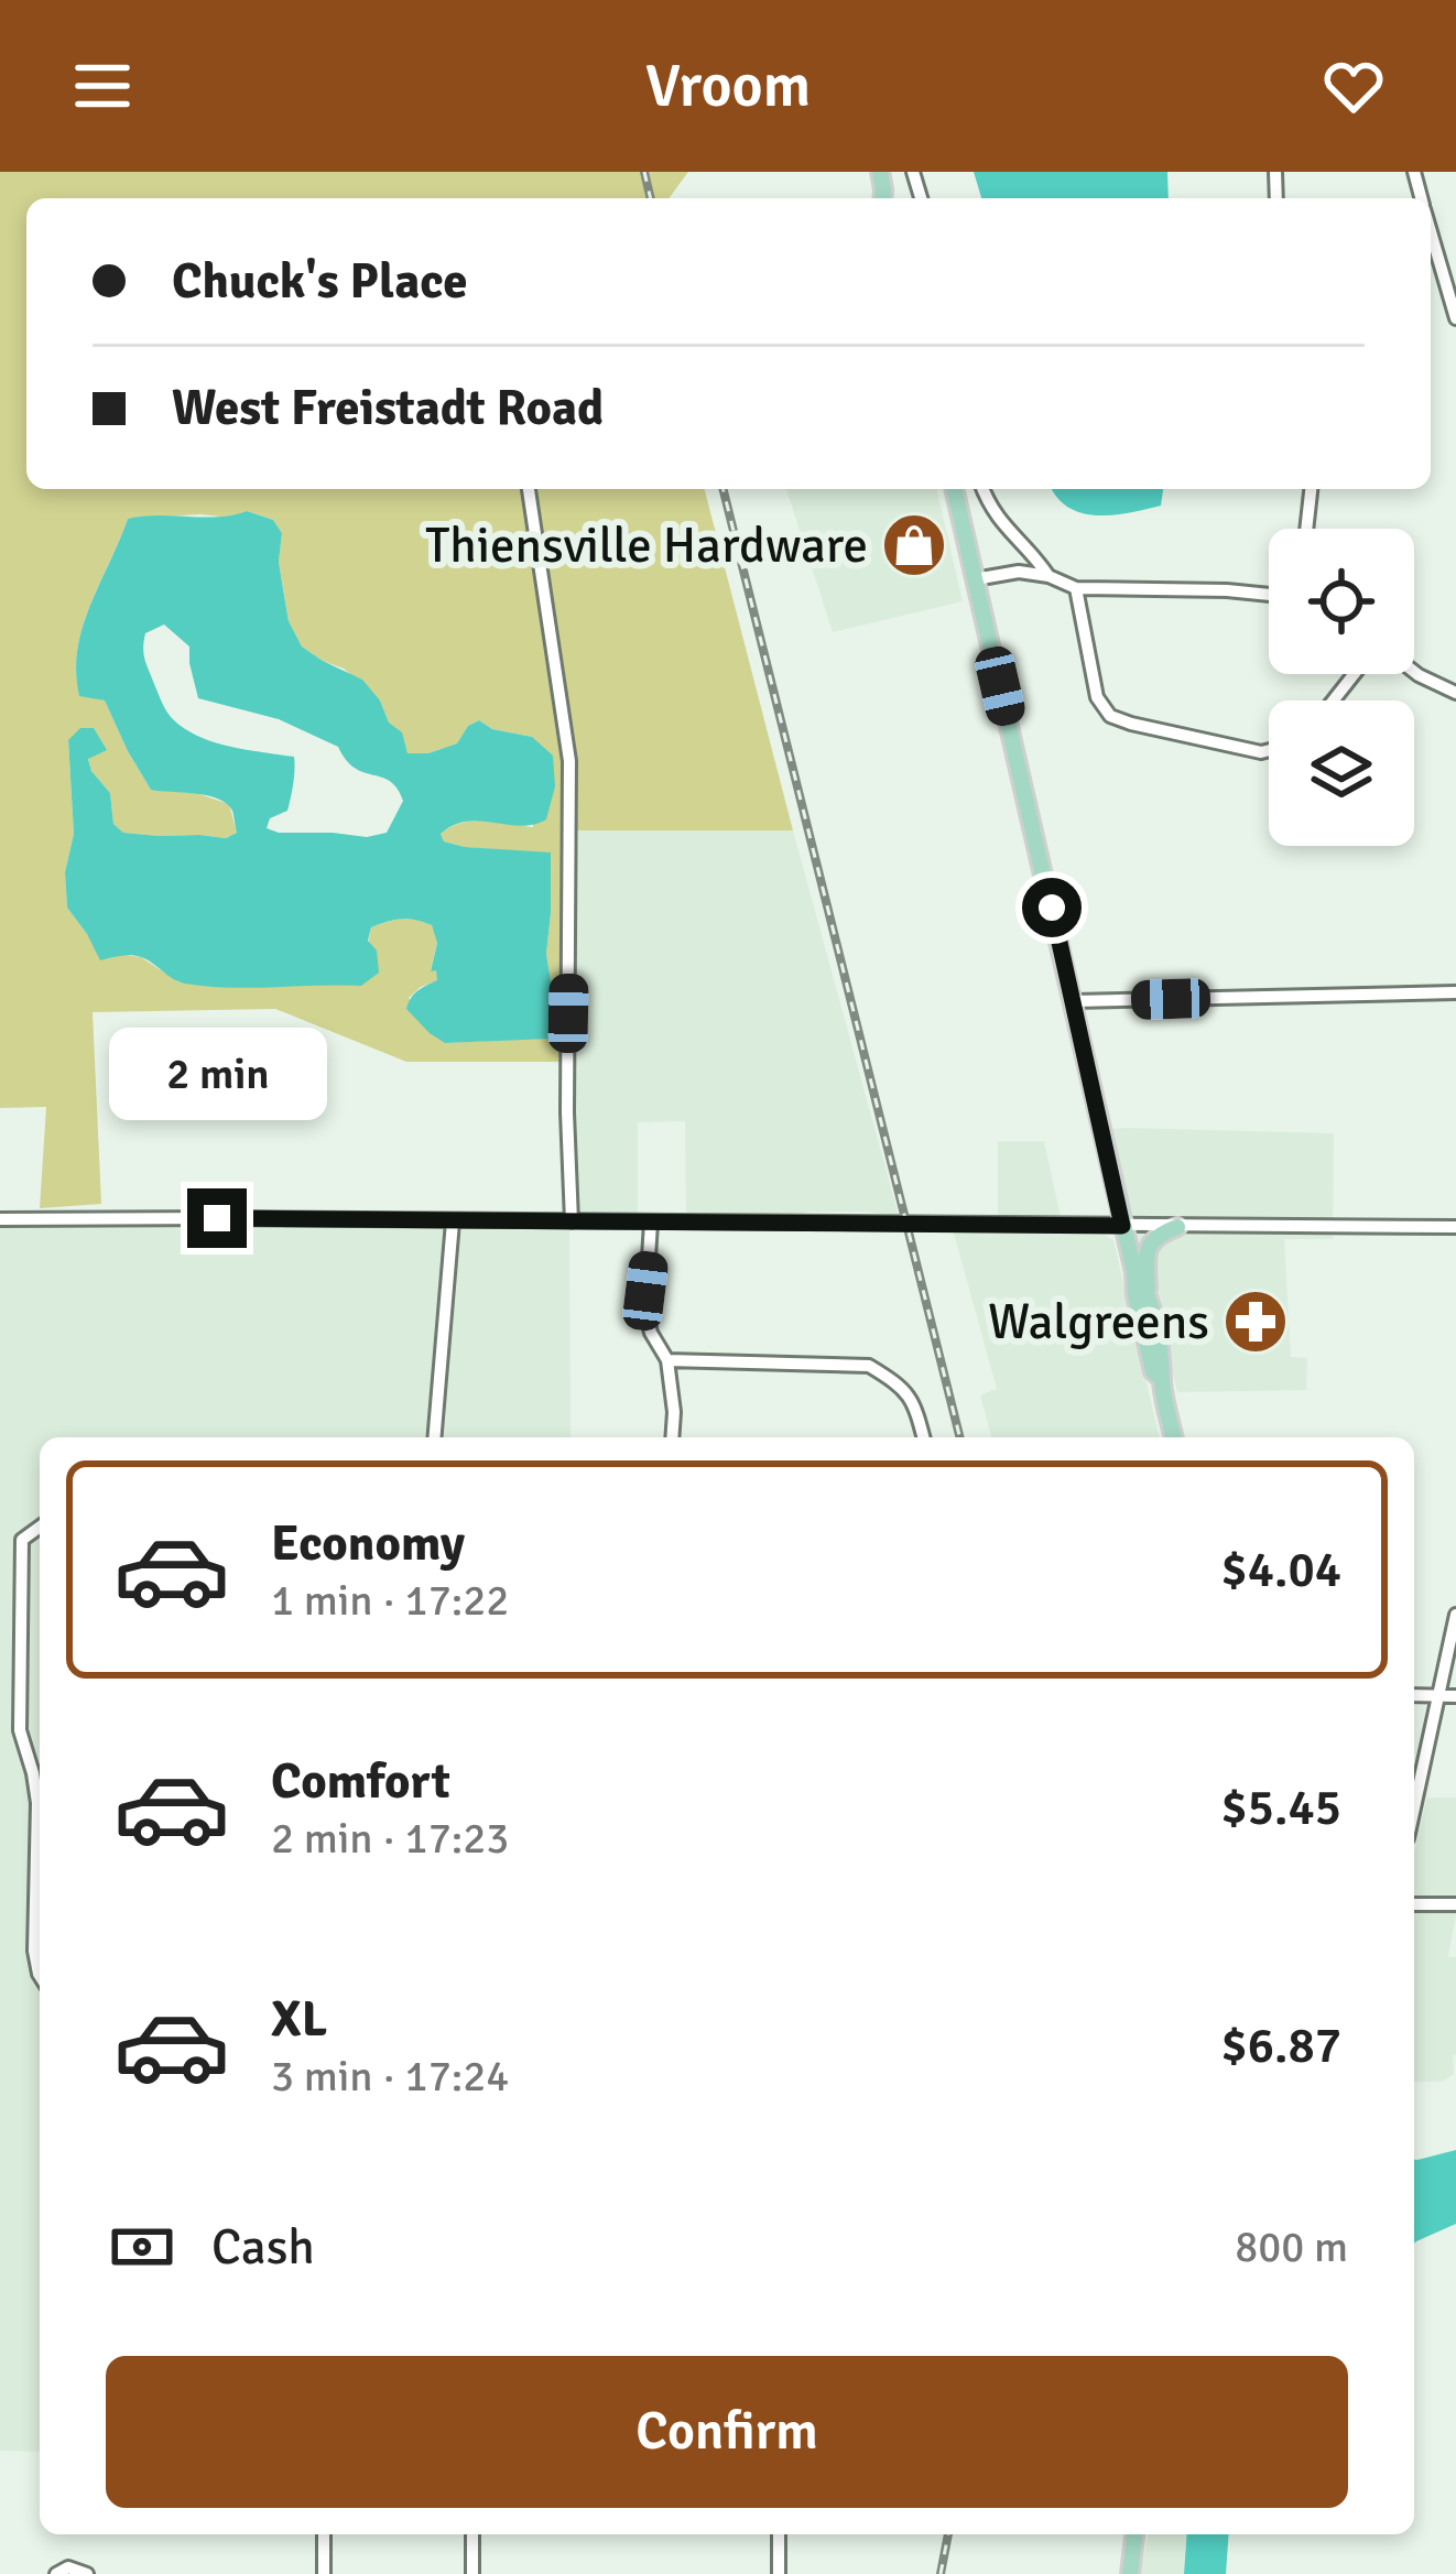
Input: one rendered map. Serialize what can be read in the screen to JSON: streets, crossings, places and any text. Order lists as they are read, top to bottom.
{
  "places": {
    "shop": ["Thiensville Hardware"],
    "pharmacy": ["Walgreens"]
  },
  "page": {
    "header": "Vroom",
    "banner": ["Chuck's Place", "West Freistadt Road"],
    "bubble": "2 min",
    "list": [
      {
        "name": "Economy",
        "note": "1 min · 17:22",
        "value": "$4.04"
      },
      {
        "name": "Comfort",
        "note": "2 min · 17:23",
        "value": "$5.45"
      },
      {
        "name": "XL",
        "note": "3 min · 17:24",
        "value": "$6.87"
      }
    ],
    "pay": ["Cash", "800 m"],
    "buttons": "Confirm"
  }
}
